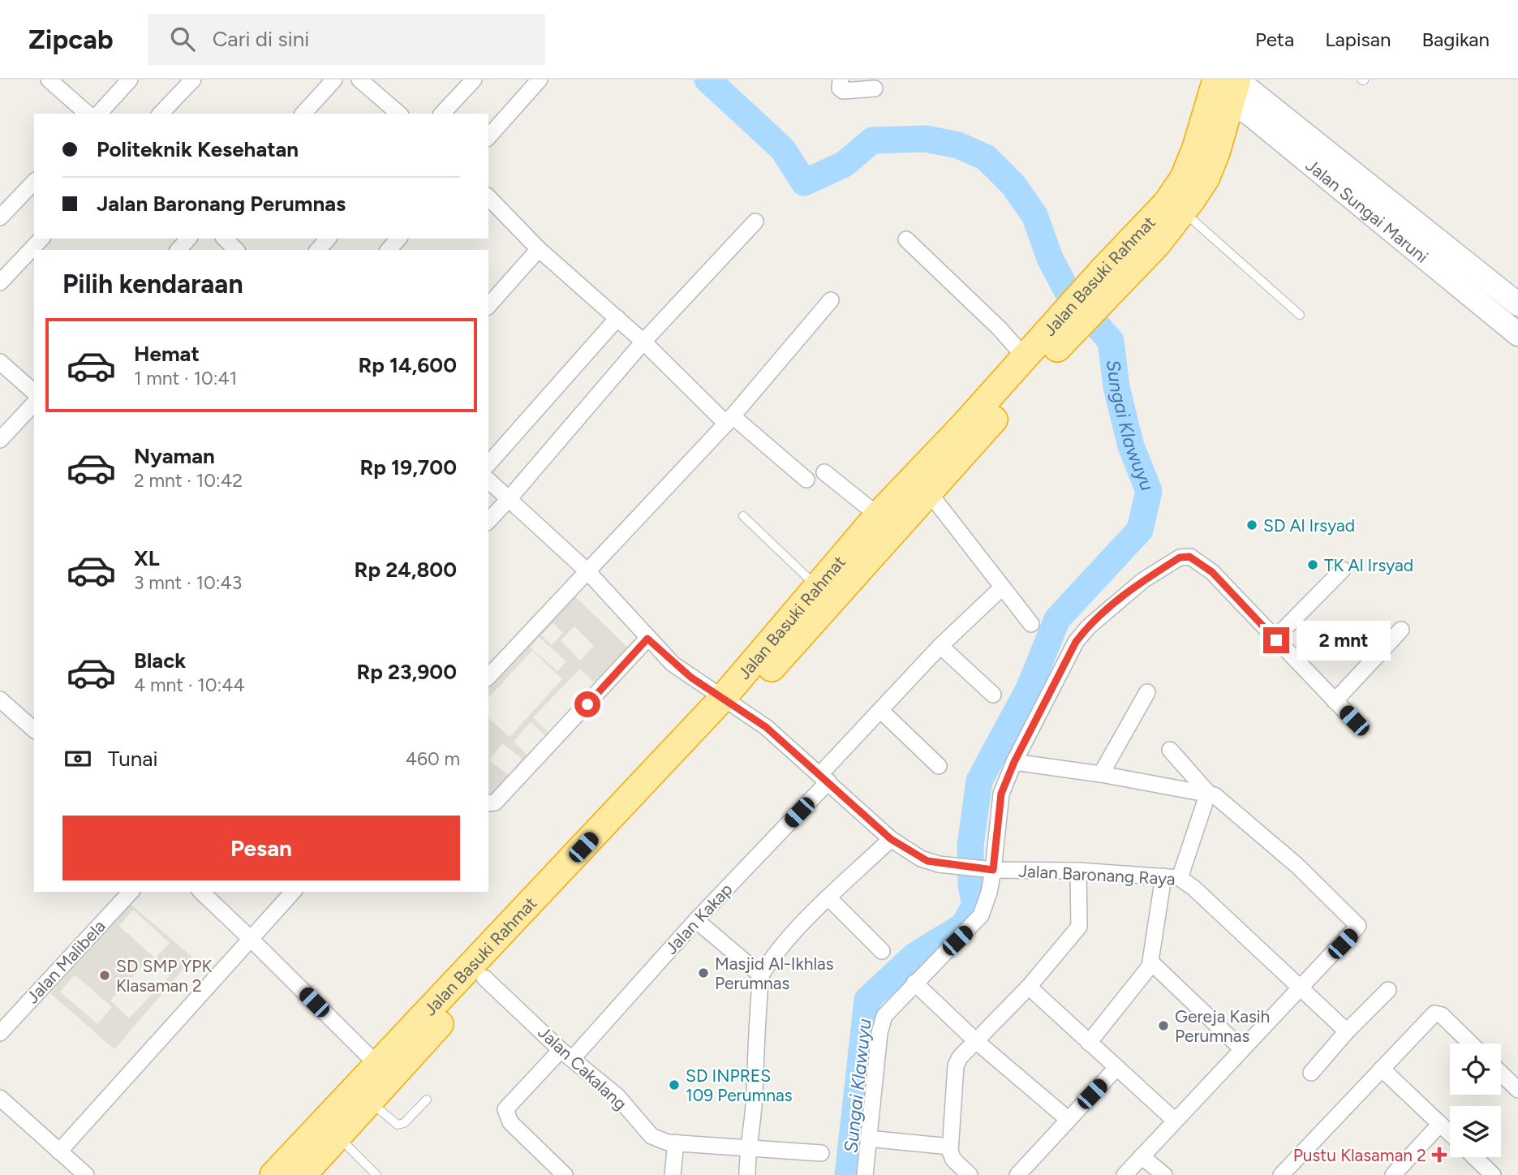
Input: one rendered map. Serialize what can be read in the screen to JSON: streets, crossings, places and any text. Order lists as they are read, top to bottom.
{
  "streets": {
    "highway": ["Jalan Basuki Rahmat"],
    "main road": ["Jalan Sungai Maruni"],
    "street": [
      "Jalan Baronang Raya",
      "Jalan Kakap",
      "Jalan Malibela",
      "Jalan Cakalang"
    ]
  },
  "crossings": [
    ["Jalan Sungai Maruni", "Jalan Basuki Rahmat"],
    ["Jalan Basuki Rahmat", "Jalan Baronang Raya"],
    ["Jalan Basuki Rahmat", "Jalan Cakalang"],
    ["Jalan Baronang Raya", "Jalan Kakap"],
    ["Jalan Kakap", "Jalan Cakalang"]
  ],
  "water": ["Sungai Klawuyu"],
  "places": {
    "other": [
      "SD Al Irsyad",
      "TK Al Irsyad",
      "Masjid Al-Ikhlas Perumnas",
      "SD SMP YPK Klasaman 2",
      "Gereja Kasih Perumnas",
      "SD INPRES 109 Perumnas"
    ],
    "health": ["Pustu Klasaman 2"]
  },
  "page": {
    "header": "Zipcab",
    "search": "Cari di sini",
    "nav": ["Peta", "Lapisan", "Bagikan"],
    "banner": ["Politeknik Kesehatan", "Jalan Baronang Perumnas"],
    "heading": "Pilih kendaraan",
    "list": [
      {
        "name": "Hemat",
        "note": "1 mnt · 10:41",
        "value": "Rp 14,600"
      },
      {
        "name": "Nyaman",
        "note": "2 mnt · 10:42",
        "value": "Rp 19,700"
      },
      {
        "name": "XL",
        "note": "3 mnt · 10:43",
        "value": "Rp 24,800"
      },
      {
        "name": "Black",
        "note": "4 mnt · 10:44",
        "value": "Rp 23,900"
      }
    ],
    "bubble": "2 mnt",
    "pay": ["Tunai", "460 m"],
    "buttons": "Pesan"
  }
}
